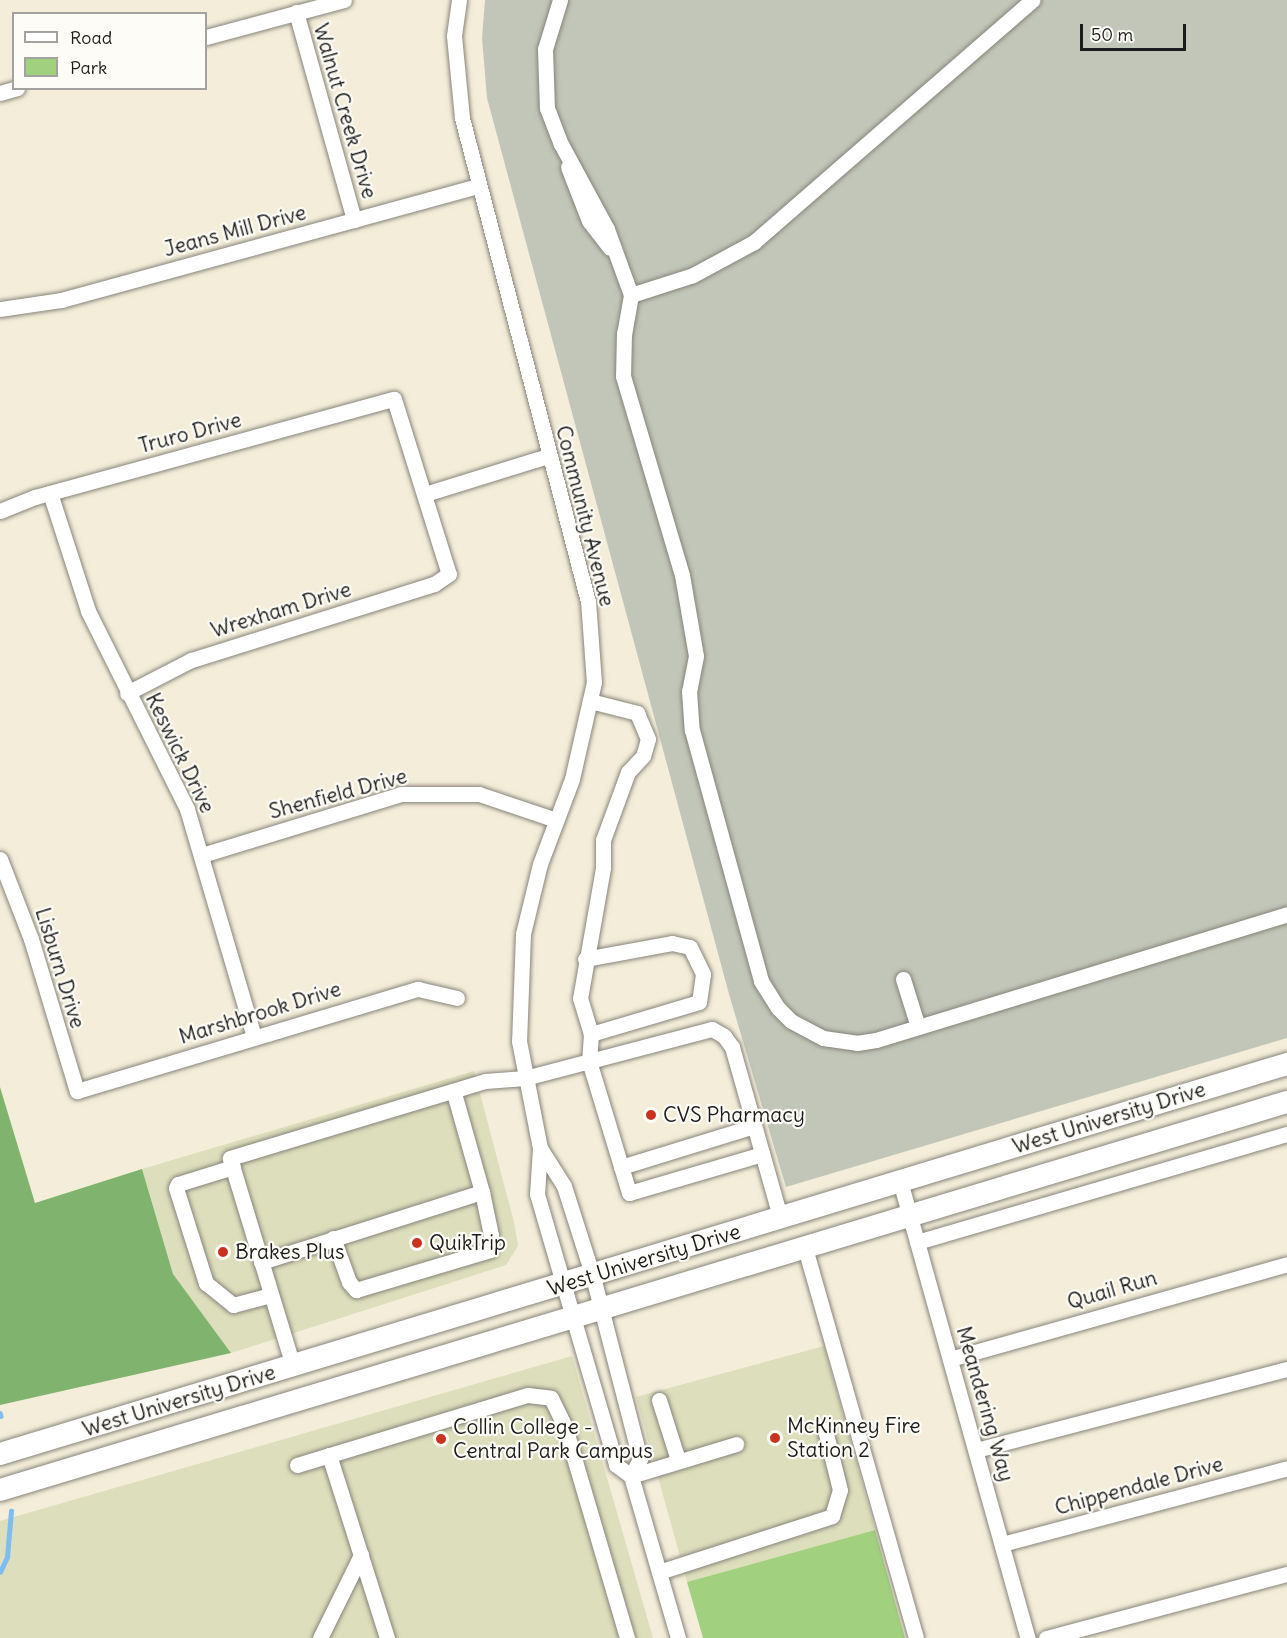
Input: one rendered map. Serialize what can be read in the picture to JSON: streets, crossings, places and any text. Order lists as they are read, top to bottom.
{
  "streets": {
    "highway": ["West University Drive"],
    "street": [
      "Walnut Creek Drive",
      "Jeans Mill Drive",
      "Truro Drive",
      "Community Avenue",
      "Wrexham Drive",
      "Keswick Drive",
      "Shenfield Drive",
      "Lisburn Drive",
      "Marshbrook Drive",
      "Quail Run",
      "Meandering Way",
      "Chippendale Drive"
    ]
  },
  "crossings": [
    ["Walnut Creek Drive", "Jeans Mill Drive"],
    ["Jeans Mill Drive", "Community Avenue"],
    ["Truro Drive", "Wrexham Drive"],
    ["Truro Drive", "Keswick Drive"],
    ["Community Avenue", "Shenfield Drive"],
    ["Community Avenue", "West University Drive"],
    ["Wrexham Drive", "Keswick Drive"],
    ["Keswick Drive", "Shenfield Drive"],
    ["Keswick Drive", "Marshbrook Drive"],
    ["Lisburn Drive", "Marshbrook Drive"],
    ["West University Drive", "Meandering Way"],
    ["Quail Run", "Meandering Way"],
    ["Meandering Way", "Chippendale Drive"]
  ],
  "places": [
    "CVS Pharmacy",
    "QuikTrip",
    "Brakes Plus",
    "McKinney Fire Station 2",
    "Collin College - Central Park Campus"
  ],
  "legend": ["Road", "Park"],
  "scale_bar": "50 m"
}
